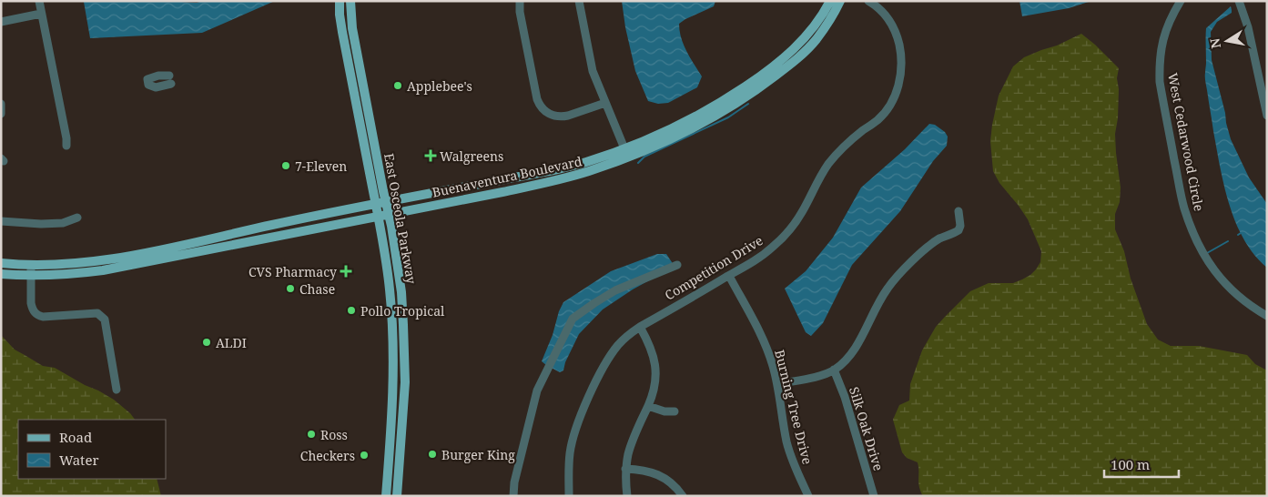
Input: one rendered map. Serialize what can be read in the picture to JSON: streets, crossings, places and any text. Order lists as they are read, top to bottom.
{
  "streets": {
    "main road": ["Buenaventura Boulevard", "East Osceola Parkway"],
    "street": [
      "West Cedarwood Circle",
      "Competition Drive",
      "Burning Tree Drive",
      "Silk Oak Drive"
    ]
  },
  "crossings": [
    ["Buenaventura Boulevard", "East Osceola Parkway"],
    ["Competition Drive", "Burning Tree Drive"]
  ],
  "places": {
    "other": [
      "Applebee's",
      "7-Eleven",
      "Chase",
      "Pollo Tropical",
      "ALDI",
      "Ross",
      "Burger King",
      "Checkers"
    ],
    "health": ["Walgreens", "CVS Pharmacy"]
  },
  "legend": ["Road", "Water"],
  "scale_bar": "100 m",
  "north": "left"
}
